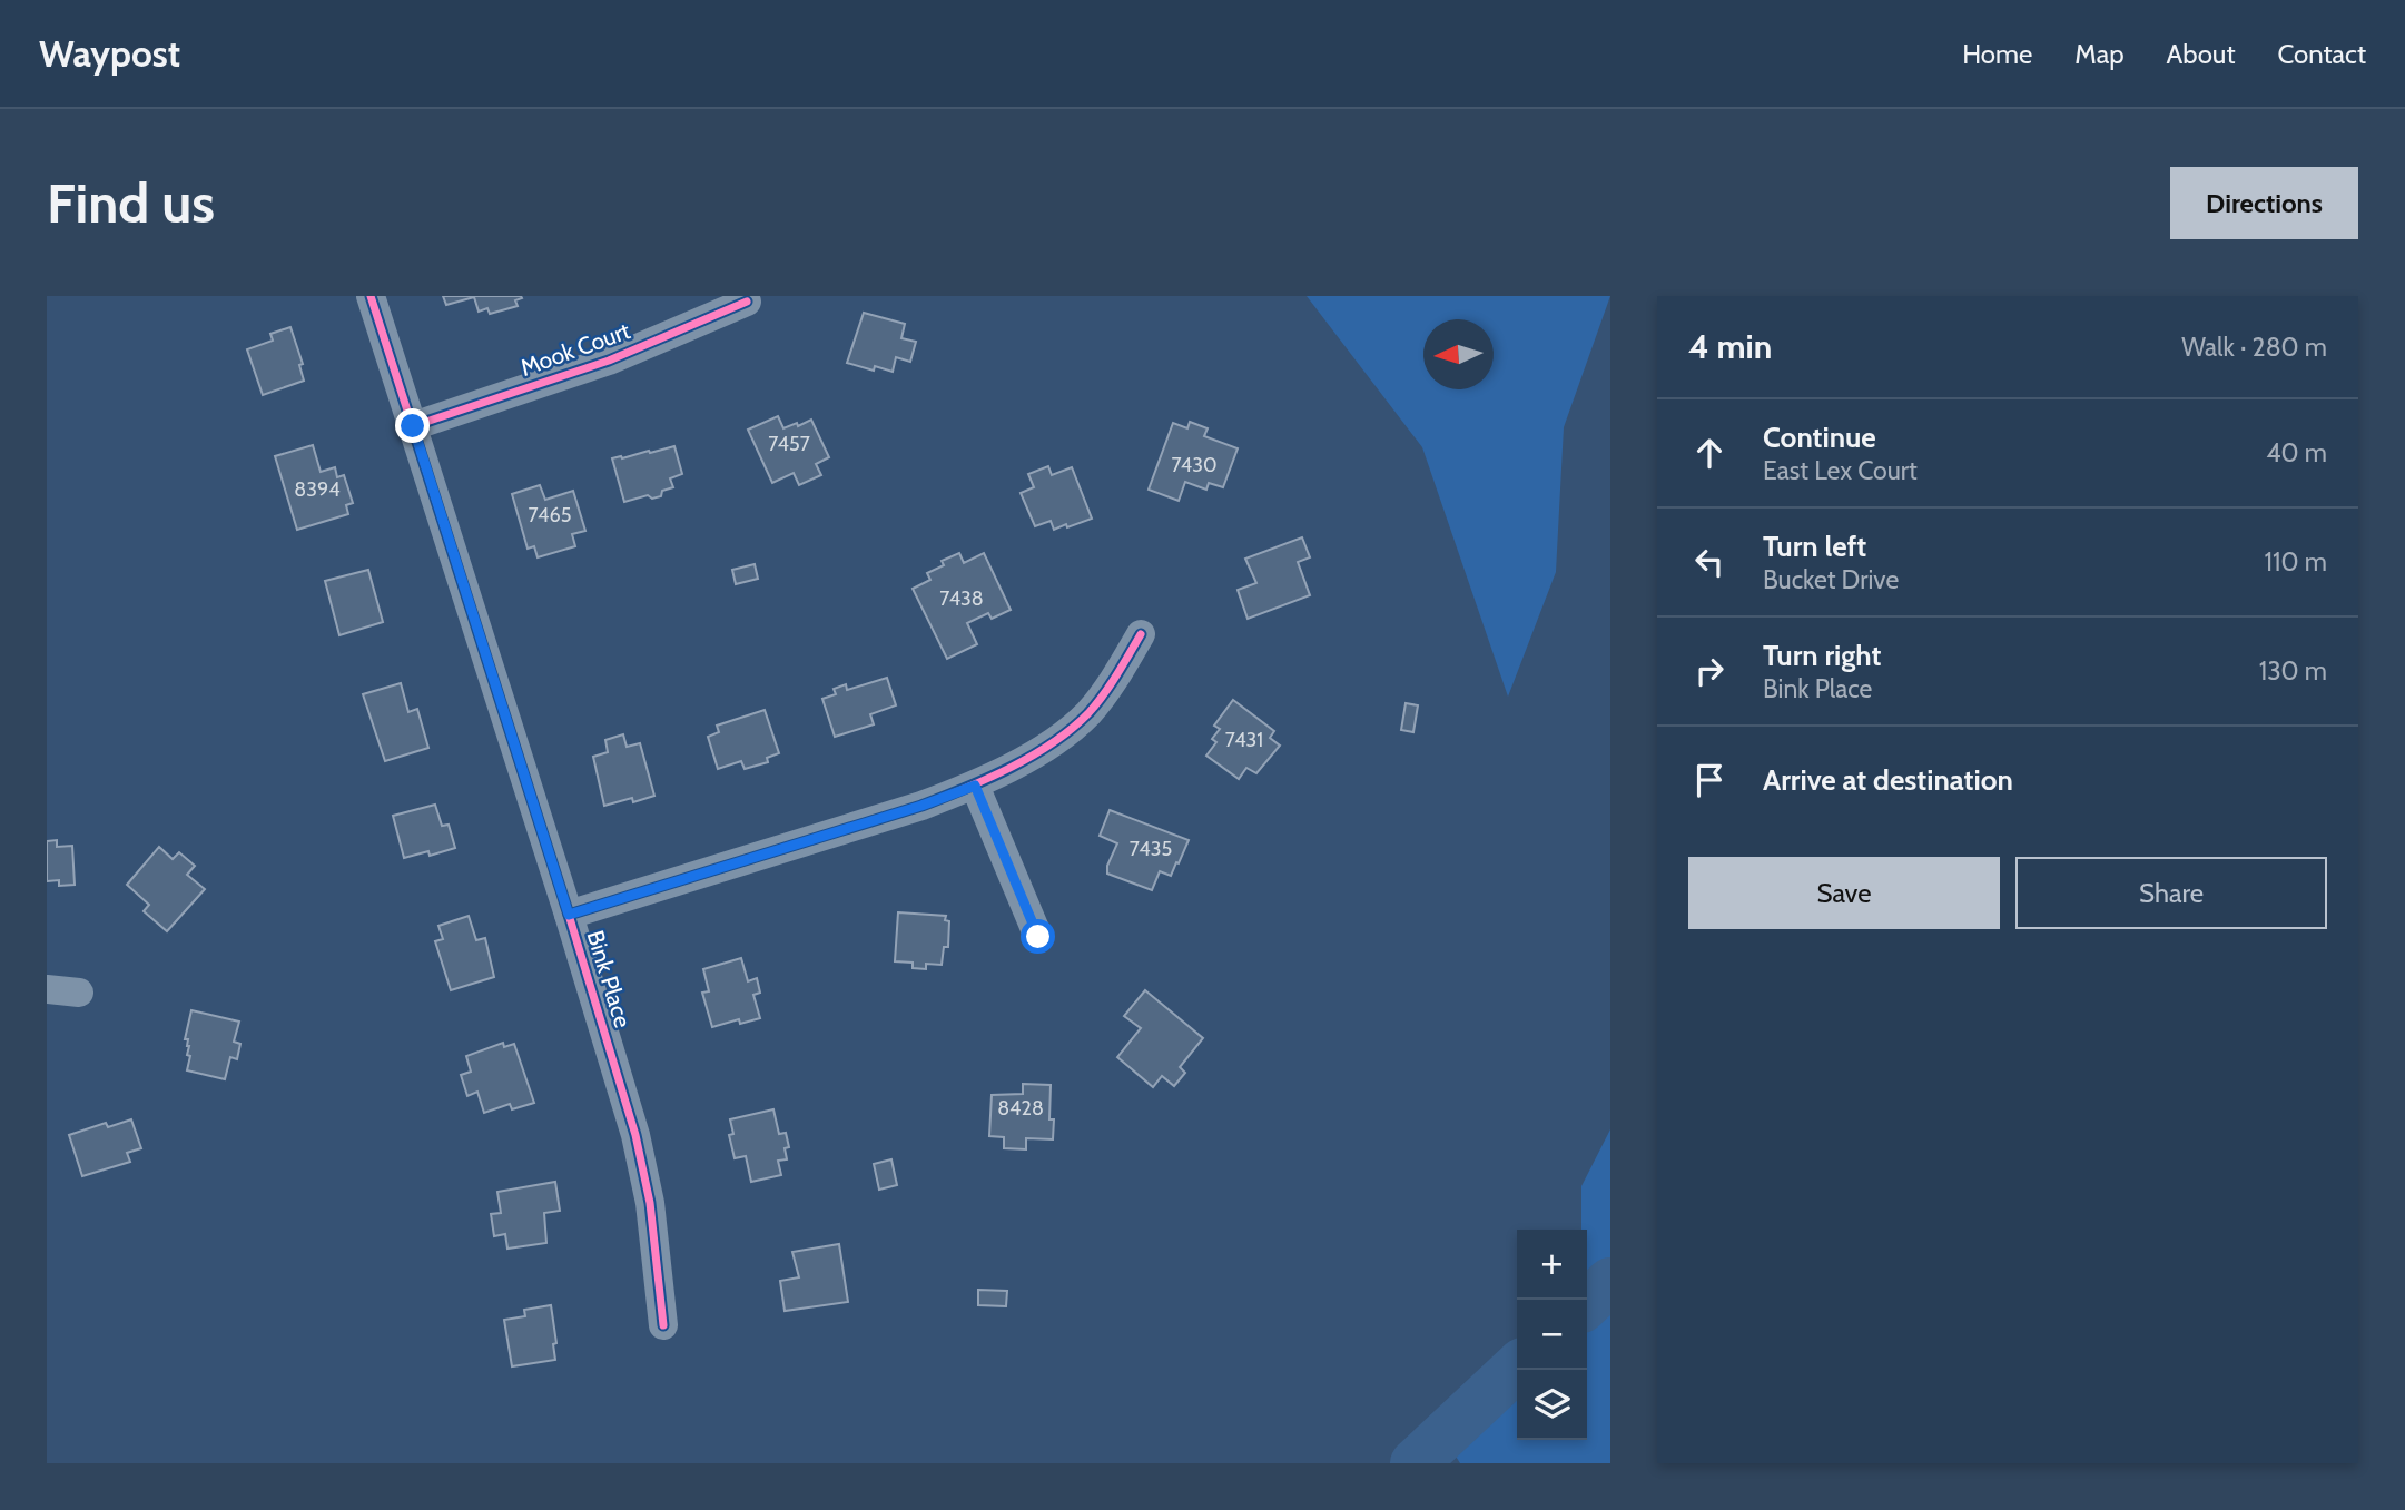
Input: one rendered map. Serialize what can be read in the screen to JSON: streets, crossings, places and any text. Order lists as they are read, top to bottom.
{
  "streets": {
    "street": ["Mook Court", "Bink Place"]
  },
  "crossings": [
    ["Mook Court", "Bink Place"]
  ],
  "house_numbers": [
    "7457",
    "7430",
    "8394",
    "7465",
    "7438",
    "7431",
    "7435",
    "8428"
  ],
  "north": "left",
  "page": {
    "header": "Waypost",
    "nav": [
      "Home",
      "Map",
      "About",
      "Contact"
    ],
    "buttons": [
      "Directions",
      ["Save", "Share"]
    ],
    "title": "Find us",
    "heading": ["4 min", "Walk · 280 m"],
    "list": [
      ["Continue", "East Lex Court", "40 m"],
      ["Turn left", "Bucket Drive", "110 m"],
      ["Turn right", "Bink Place", "130 m"],
      "Arrive at destination"
    ],
    "map_buttons": ["+", "−"]
  }
}
